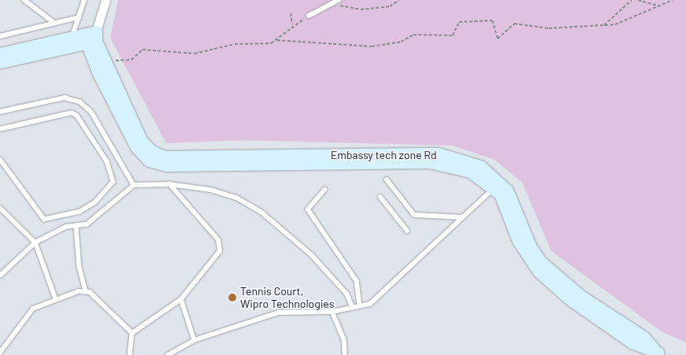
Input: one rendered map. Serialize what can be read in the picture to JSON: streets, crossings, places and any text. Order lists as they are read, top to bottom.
{
  "streets": {
    "street": ["Embassy tech zone Rd"]
  },
  "places": ["Tennis Court, Wipro Technologies"]
}
